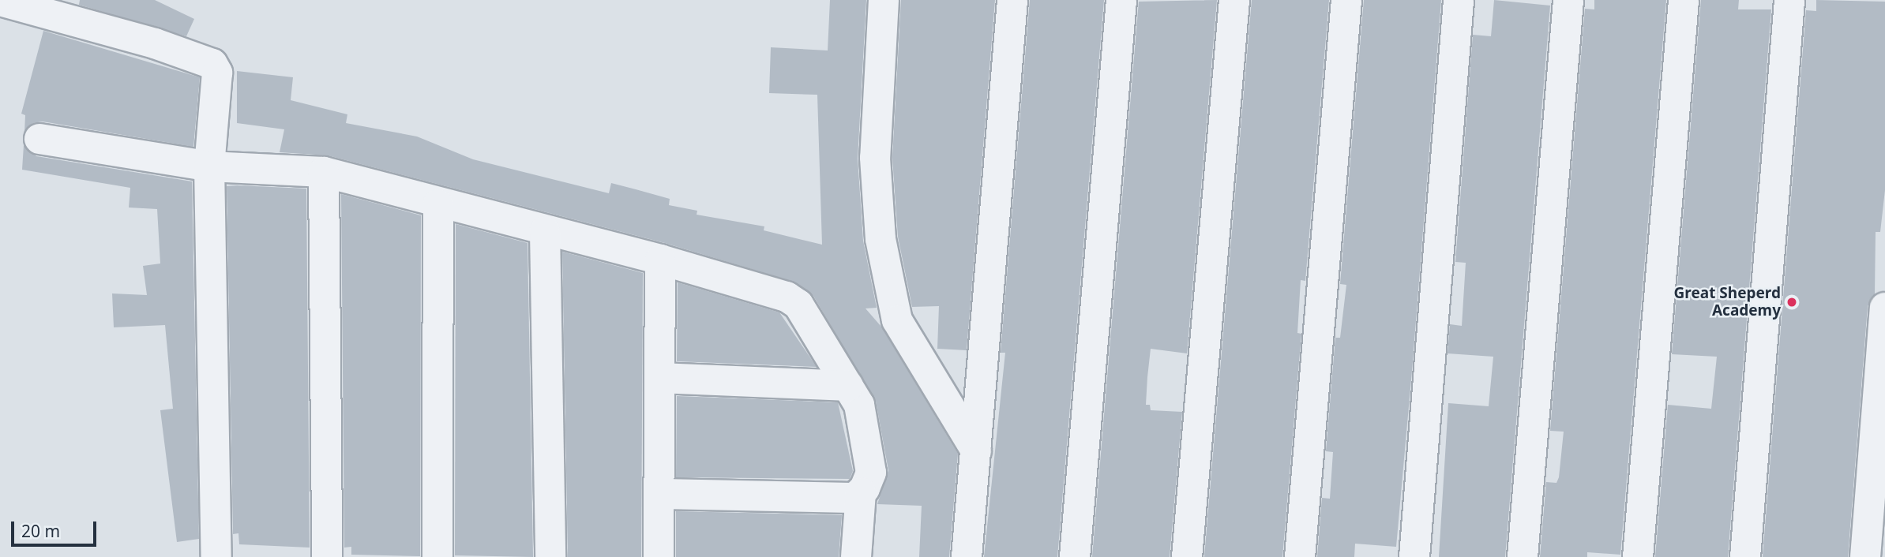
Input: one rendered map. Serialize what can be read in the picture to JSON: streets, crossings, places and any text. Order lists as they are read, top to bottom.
{
  "places": ["Great Sheperd Academy"],
  "scale_bar": "20 m"
}
